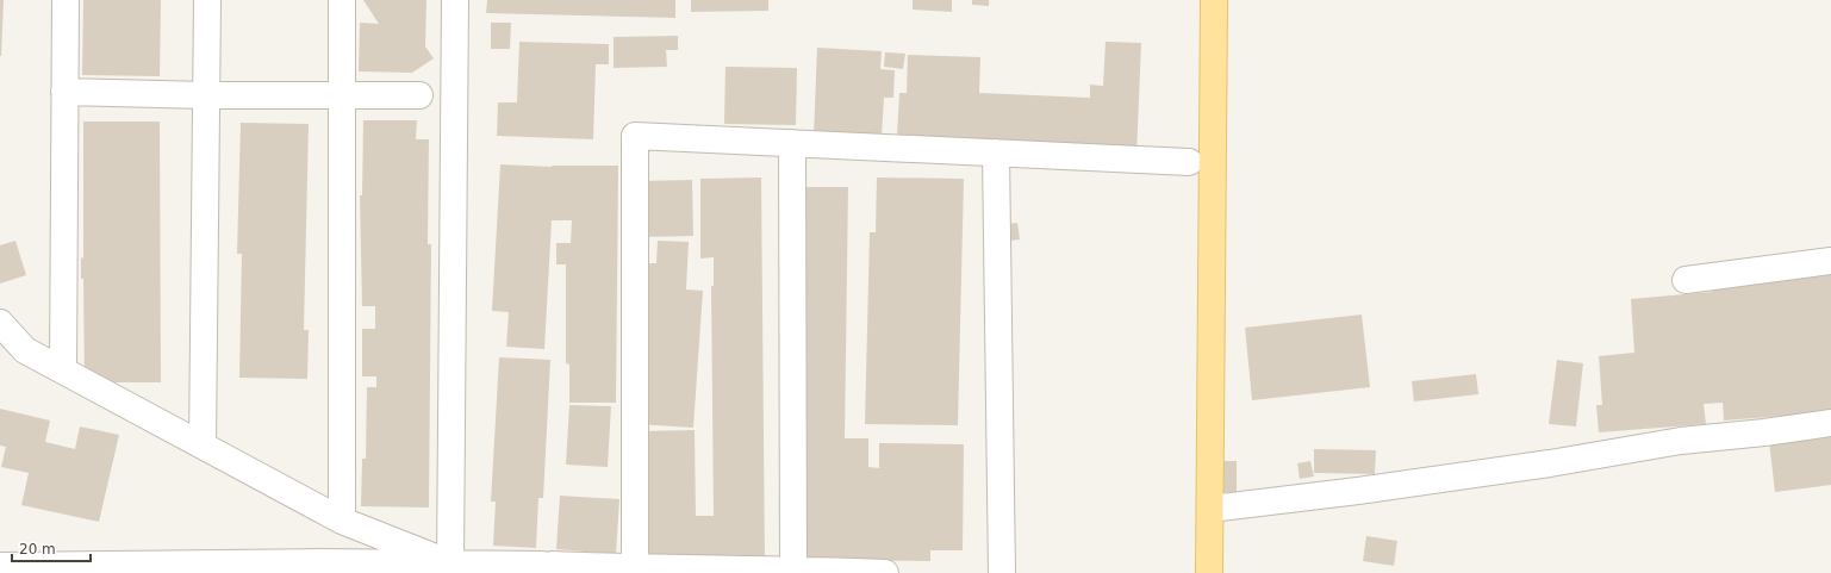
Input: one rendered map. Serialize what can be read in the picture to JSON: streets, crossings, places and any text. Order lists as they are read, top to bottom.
{
  "scale_bar": "20 m"
}
